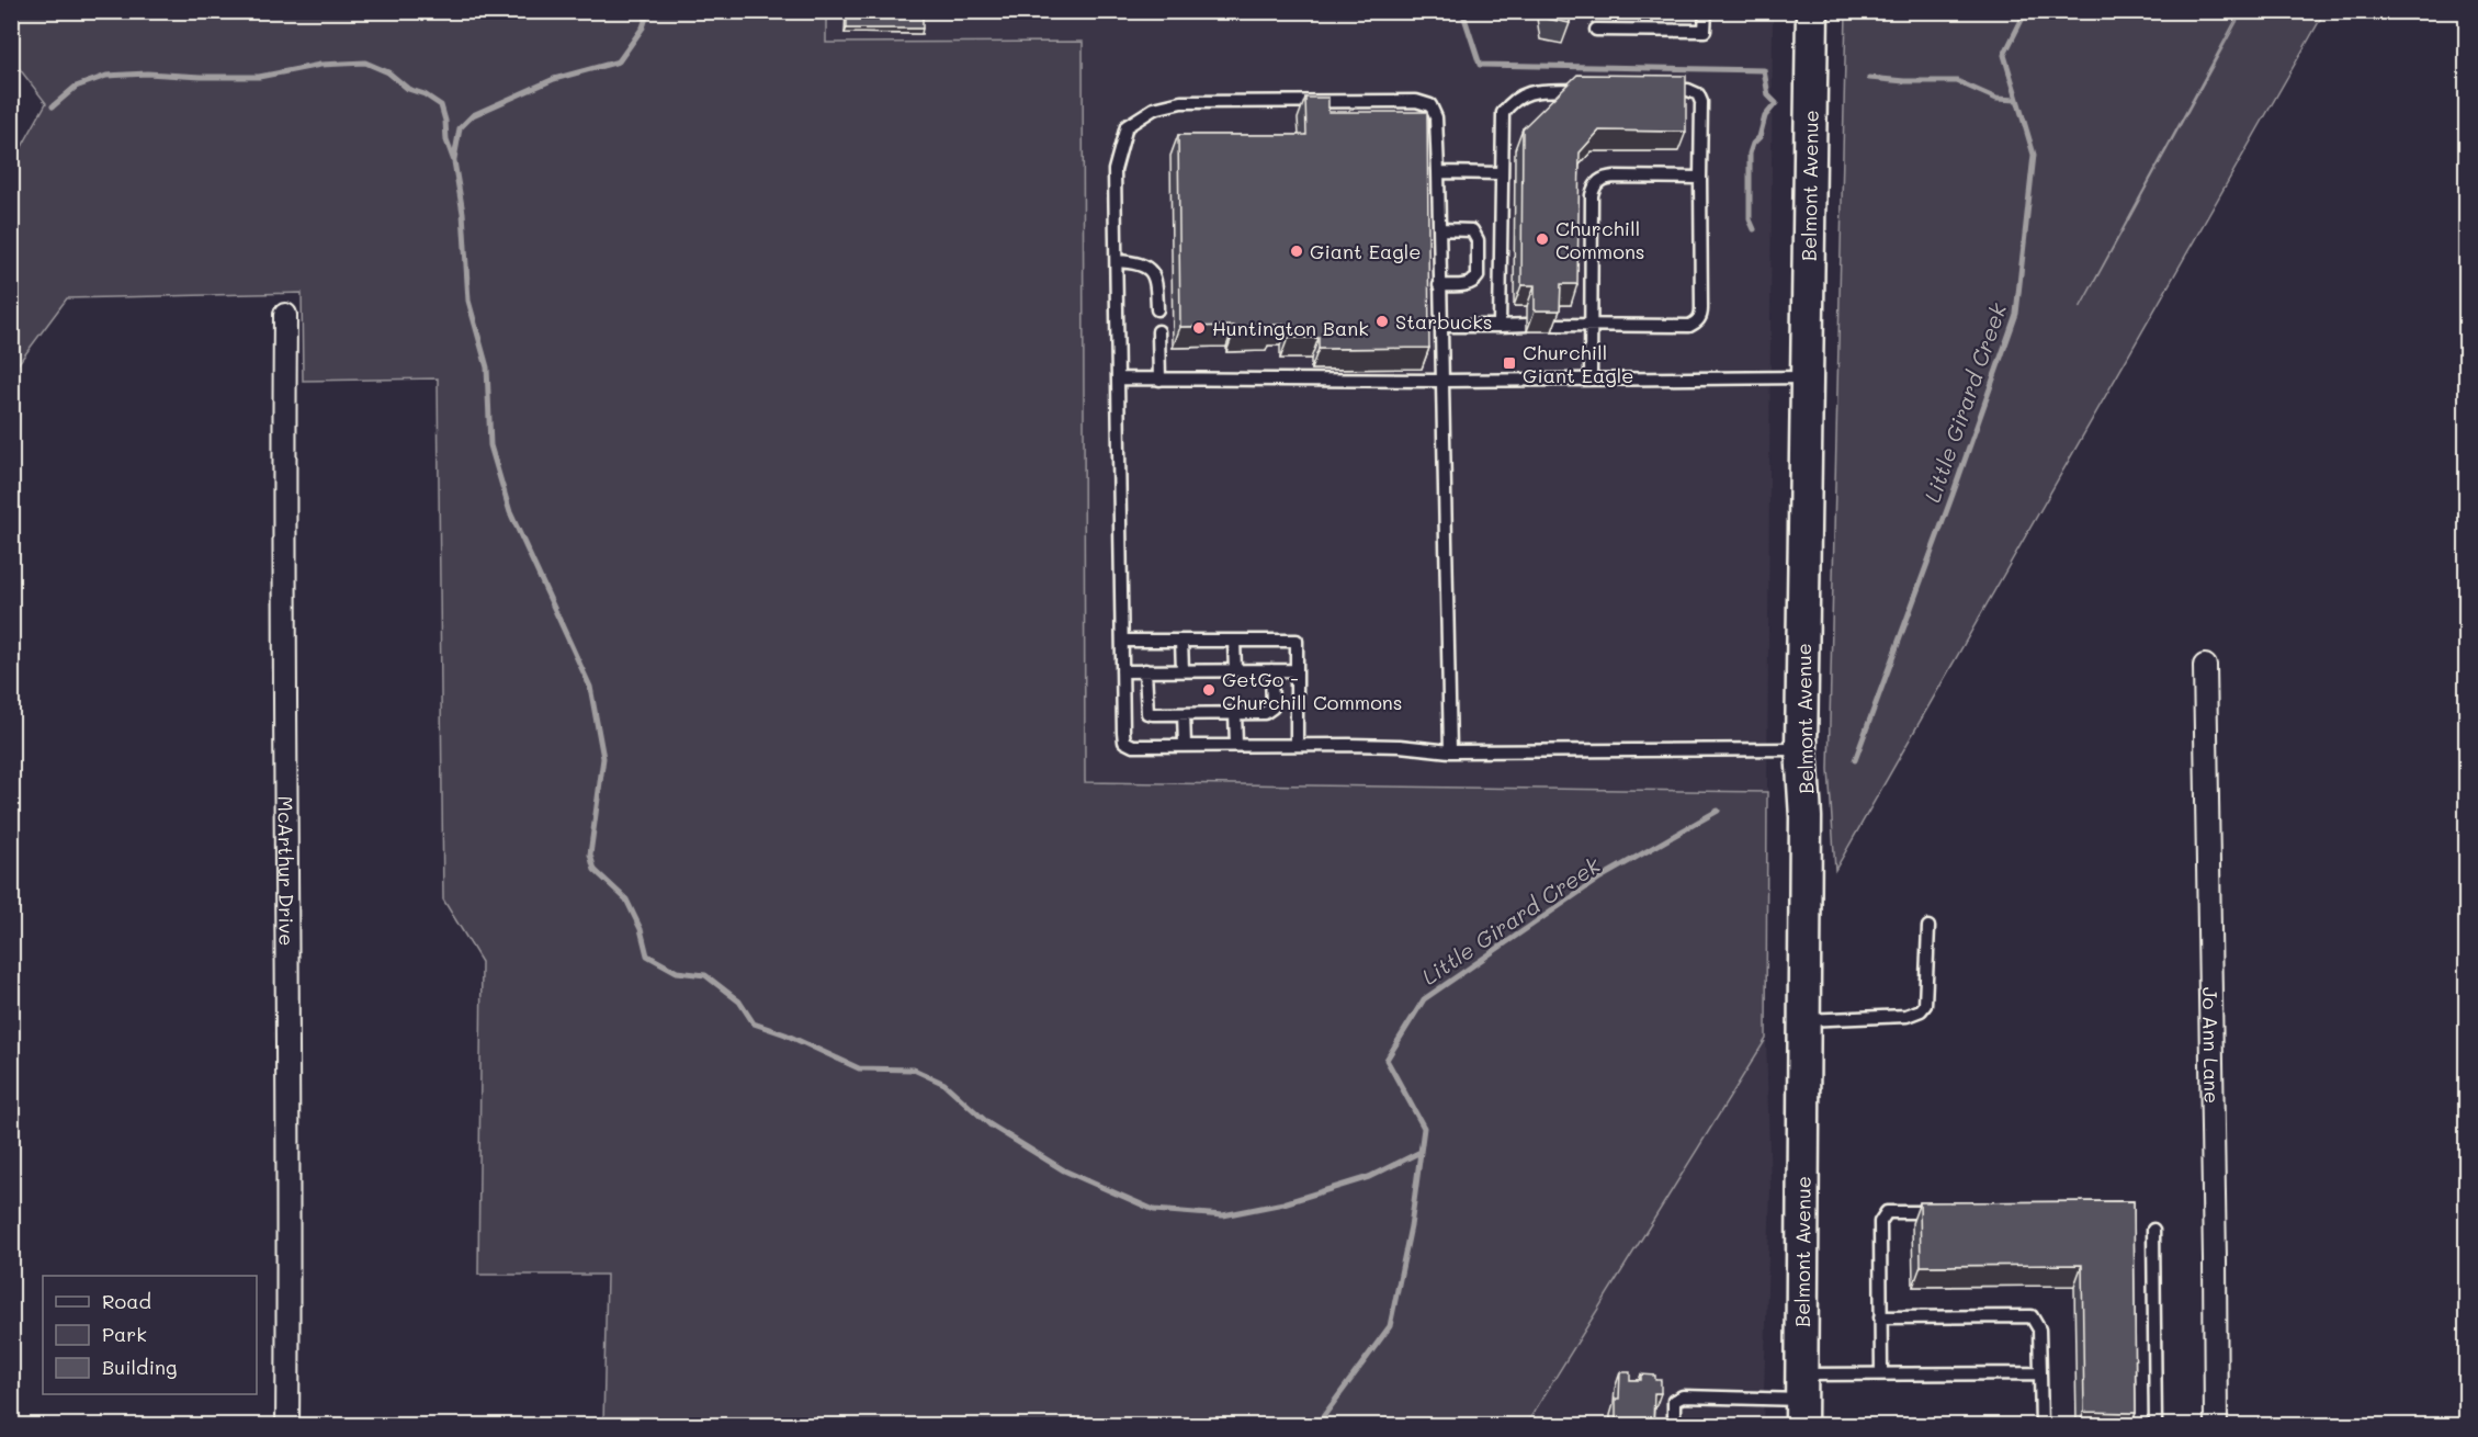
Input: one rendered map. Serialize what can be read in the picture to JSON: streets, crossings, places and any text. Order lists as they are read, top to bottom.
{
  "streets": {
    "main road": ["Belmont Avenue"],
    "street": ["McArthur Drive", "Jo Ann Lane"]
  },
  "water": ["Little Girard Creek"],
  "places": {
    "other": [
      "Churchill Commons",
      "Giant Eagle",
      "Starbucks",
      "Huntington Bank",
      "GetGo - Churchill Commons"
    ],
    "transit": ["Churchill Giant Eagle"]
  },
  "legend": ["Road", "Park", "Building"]
}
